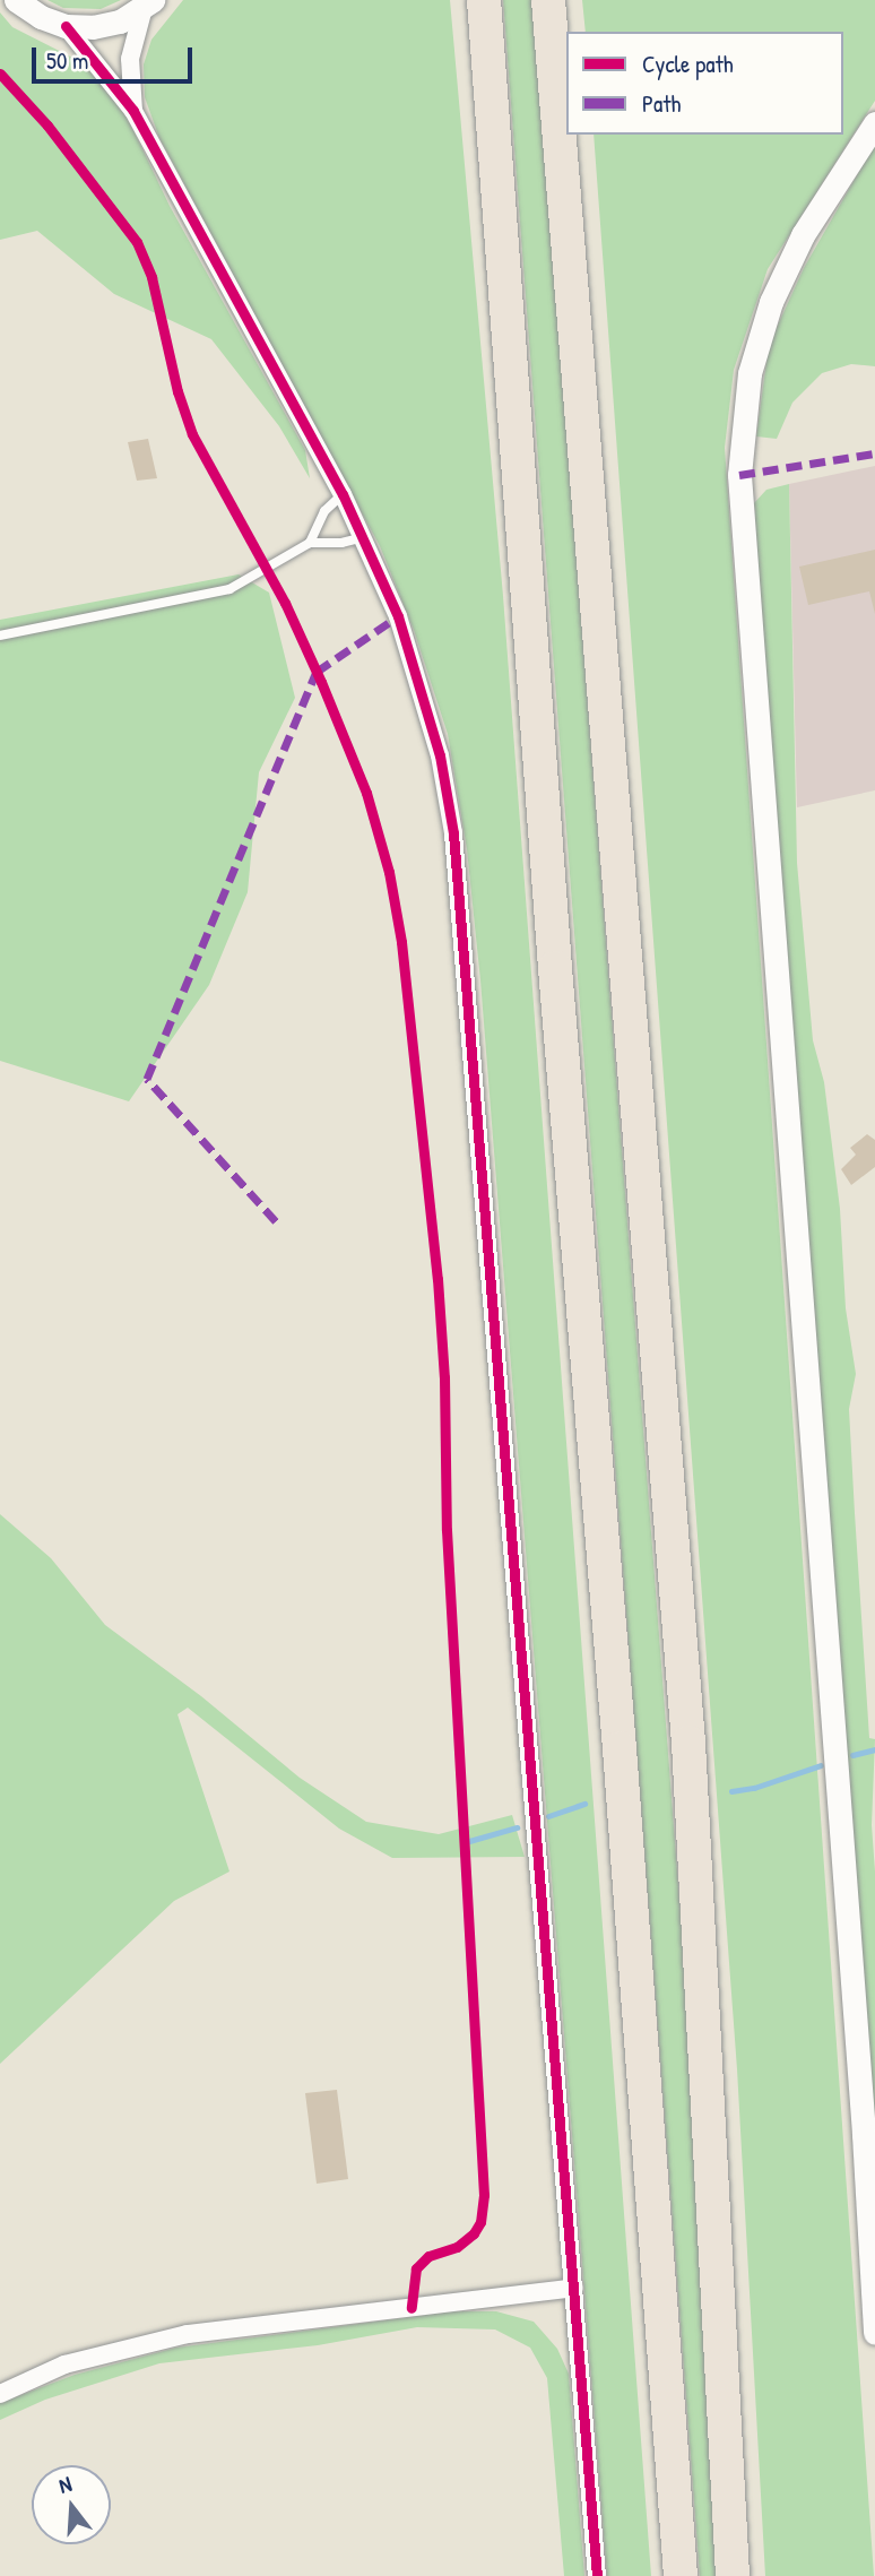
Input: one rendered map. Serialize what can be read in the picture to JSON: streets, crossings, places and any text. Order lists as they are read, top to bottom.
{
  "legend": ["Cycle path", "Path"],
  "scale_bar": "50 m",
  "north": "top"
}
